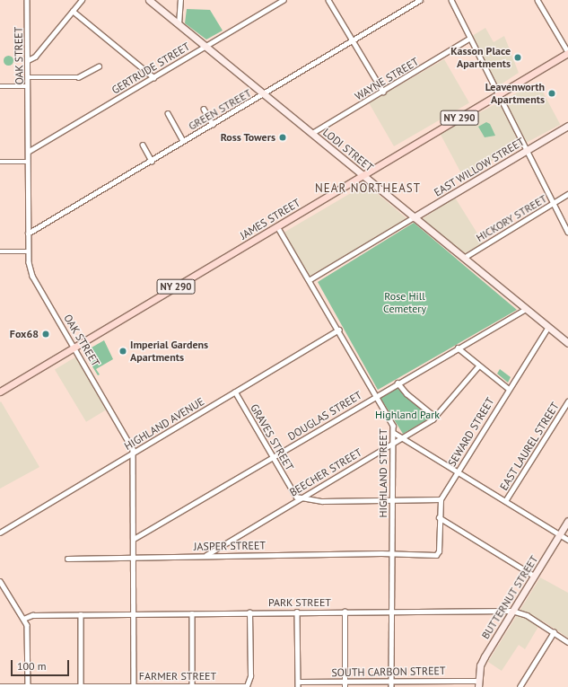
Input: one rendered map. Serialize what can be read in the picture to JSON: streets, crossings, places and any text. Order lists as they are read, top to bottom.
{
  "streets": {
    "main road": ["NY 290", "JAMES STREET"],
    "street": [
      "OAK STREET",
      "GERTRUDE STREET",
      "WAYNE STREET",
      "GREEN STREET",
      "LODI STREET",
      "EAST WILLOW STREET",
      "HICKORY STREET",
      "DOUGLAS STREET",
      "HIGHLAND AVENUE",
      "SEWARD STREET",
      "GRAVES STREET",
      "EAST LAUREL STREET",
      "BEECHER STREET",
      "HIGHLAND STREET",
      "JASPER STREET",
      "BUTTERNUT STREET",
      "PARK STREET",
      "SOUTH CARBON STREET",
      "FARMER STREET"
    ]
  },
  "crossings": [
    ["OAK STREET", "GERTRUDE STREET"],
    ["OAK STREET", "GREEN STREET"],
    ["OAK STREET", "JAMES STREET"],
    ["OAK STREET", "DOUGLAS STREET"],
    ["OAK STREET", "HIGHLAND AVENUE"],
    ["OAK STREET", "JASPER STREET"],
    ["OAK STREET", "PARK STREET"],
    ["OAK STREET", "FARMER STREET"],
    ["GERTRUDE STREET", "LODI STREET"],
    ["WAYNE STREET", "LODI STREET"],
    ["GREEN STREET", "LODI STREET"],
    ["LODI STREET", "EAST WILLOW STREET"],
    ["LODI STREET", "HICKORY STREET"],
    ["LODI STREET", "JAMES STREET"],
    ["LODI STREET", "DOUGLAS STREET"],
    ["LODI STREET", "SEWARD STREET"],
    ["EAST WILLOW STREET", "HIGHLAND STREET"],
    ["JAMES STREET", "HIGHLAND STREET"],
    ["DOUGLAS STREET", "GRAVES STREET"],
    ["DOUGLAS STREET", "HIGHLAND STREET"],
    ["HIGHLAND AVENUE", "GRAVES STREET"],
    ["HIGHLAND AVENUE", "HIGHLAND STREET"],
    ["SEWARD STREET", "JASPER STREET"],
    ["GRAVES STREET", "BEECHER STREET"],
    ["BEECHER STREET", "HIGHLAND STREET"],
    ["BEECHER STREET", "JASPER STREET"],
    ["HIGHLAND STREET", "JASPER STREET"],
    ["HIGHLAND STREET", "PARK STREET"],
    ["HIGHLAND STREET", "SOUTH CARBON STREET"],
    ["BUTTERNUT STREET", "PARK STREET"],
    ["BUTTERNUT STREET", "SOUTH CARBON STREET"],
    ["PARK STREET", "FARMER STREET"]
  ],
  "districts": ["NEAR NORTHEAST"],
  "parks": ["Rose Hill Cemetery", "Highland Park"],
  "places": [
    "Kasson Place Apartments",
    "Leavenworth Apartments",
    "Ross Towers",
    "Fox68",
    "Imperial Gardens Apartments"
  ],
  "scale_bar": "100 m"
}
